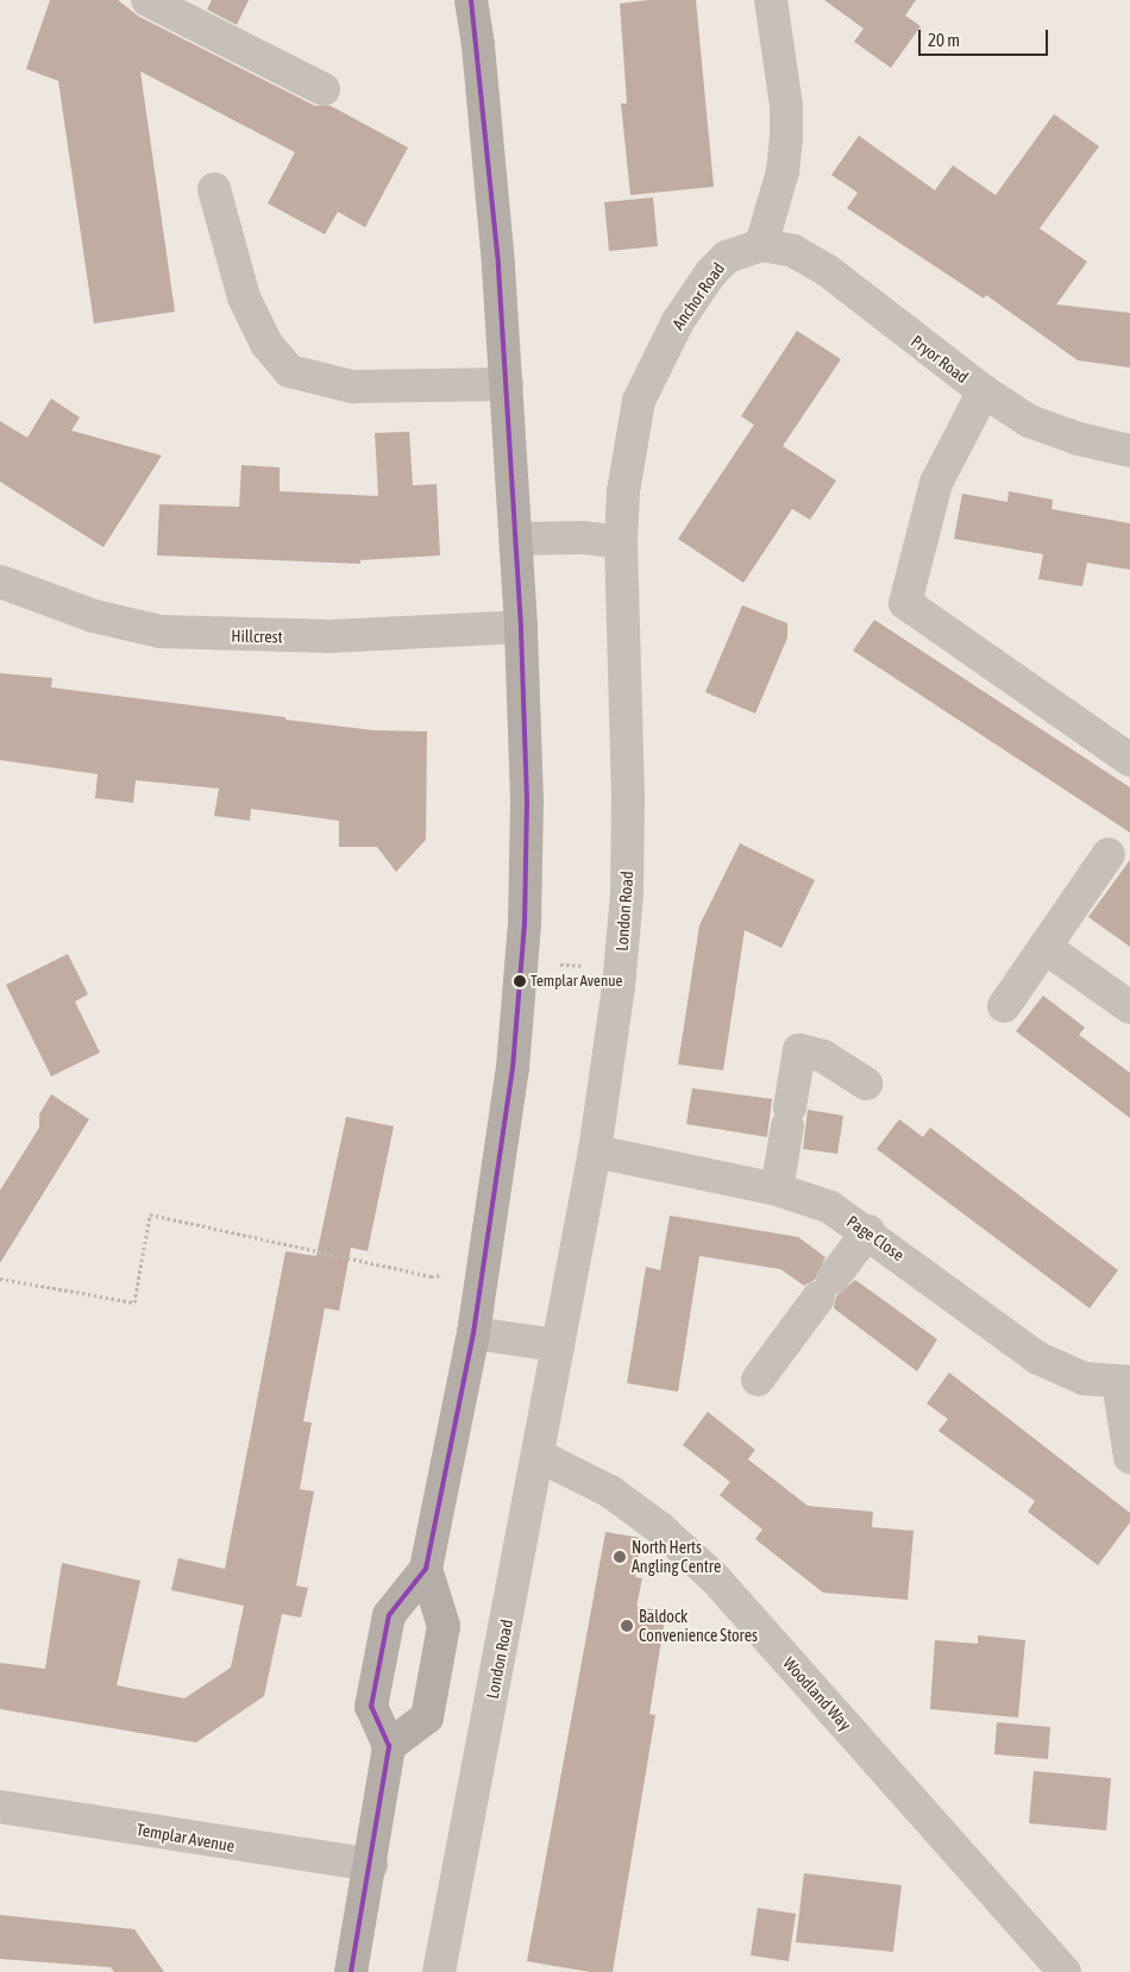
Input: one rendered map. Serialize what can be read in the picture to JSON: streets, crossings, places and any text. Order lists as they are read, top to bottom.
{
  "streets": {
    "street": [
      "Anchor Road",
      "Pryor Road",
      "Hillcrest",
      "London Road",
      "Page Close",
      "Woodland Way",
      "Templar Avenue"
    ]
  },
  "crossings": [
    ["Anchor Road", "Pryor Road"],
    ["Anchor Road", "London Road"],
    ["London Road", "Page Close"],
    ["London Road", "Woodland Way"]
  ],
  "places": ["Templar Avenue", "North Herts Angling Centre", "Baldock Convenience Stores"],
  "scale_bar": "20 m"
}
